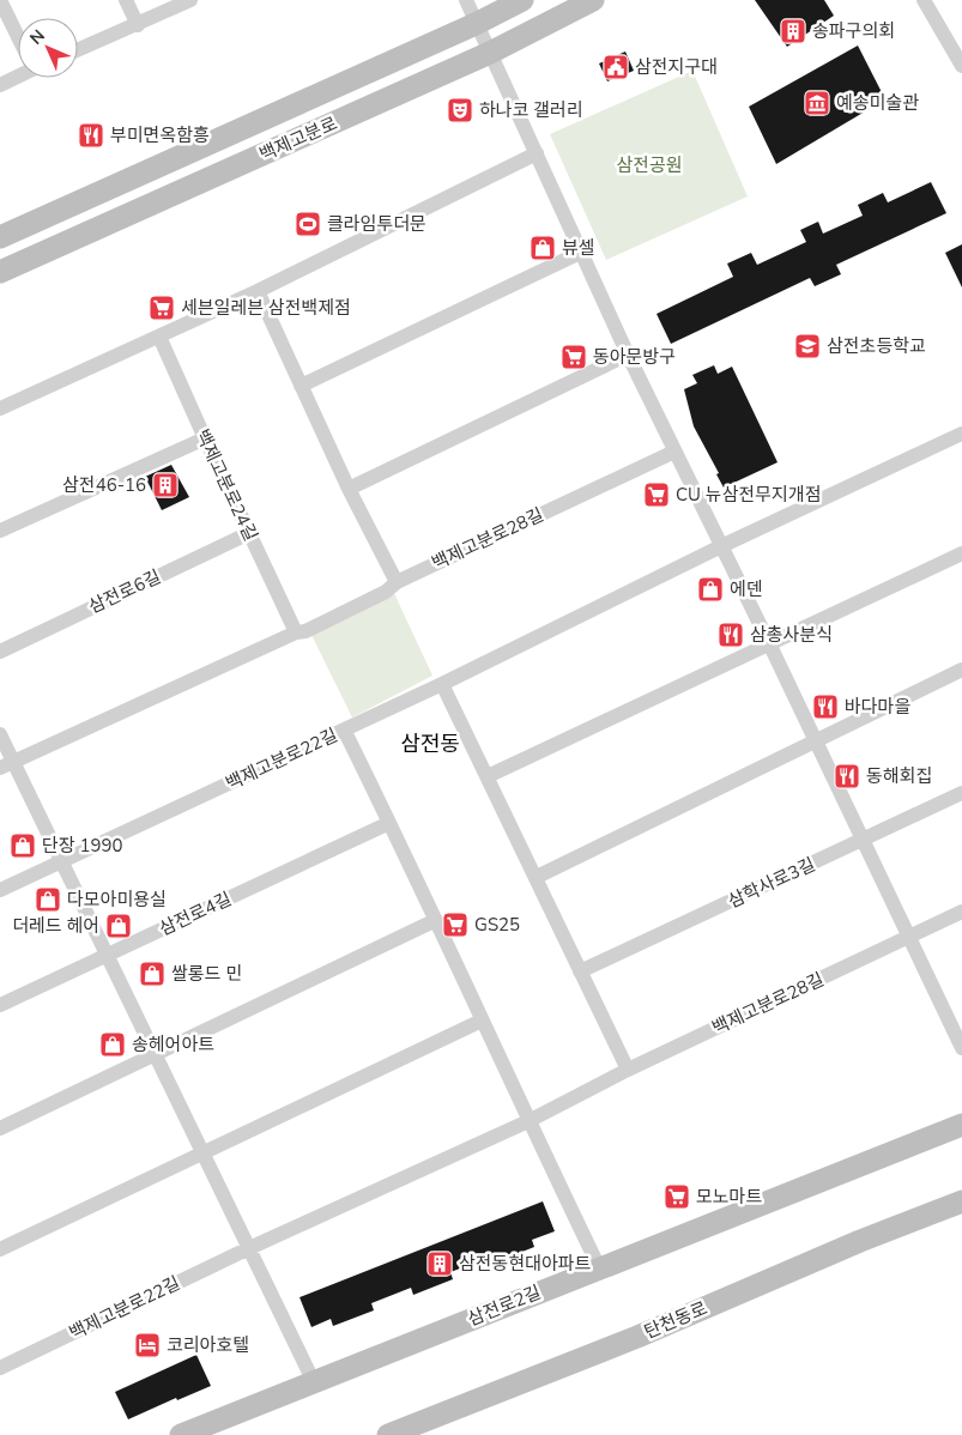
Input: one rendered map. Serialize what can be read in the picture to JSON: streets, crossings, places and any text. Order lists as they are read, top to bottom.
{
  "streets": {
    "street": [
      "백제고분로",
      "백제고분로24길",
      "백제고분로28길",
      "삼전로6길",
      "백제고분로22길",
      "삼학사로3길",
      "삼전로4길",
      "삼전로2길",
      "탄천동로"
    ]
  },
  "crossings": [
    ["백제고분로24길", "삼전로6길"],
    ["백제고분로28길", "백제고분로22길"],
    ["백제고분로22길", "삼전로4길"],
    ["백제고분로22길", "삼전로2길"]
  ],
  "districts": ["삼전동"],
  "parks": ["삼전공원"],
  "places": {
    "building": ["송파구의회", "삼전46-16", "삼전동현대아파트"],
    "public building": ["삼전지구대"],
    "museum": ["예송미술관"],
    "theatre": ["하나코 갤러리"],
    "restaurant": [
      "부미면옥함흥",
      "삼총사분식",
      "바다마을",
      "동해회집"
    ],
    "sports": ["클라임투더문"],
    "shop": [
      "뷰셀",
      "에덴",
      "단장 1990",
      "다모아미용실",
      "더레드 헤어",
      "쌀롱드 민",
      "송헤어아트"
    ],
    "supermarket": [
      "세븐일레븐 삼전백제점",
      "동아문방구",
      "CU 뉴삼전무지개점",
      "GS25",
      "모노마트"
    ],
    "school or university": ["삼전초등학교"],
    "hotel": ["코리아호텔"]
  },
  "north": "top left"
}
